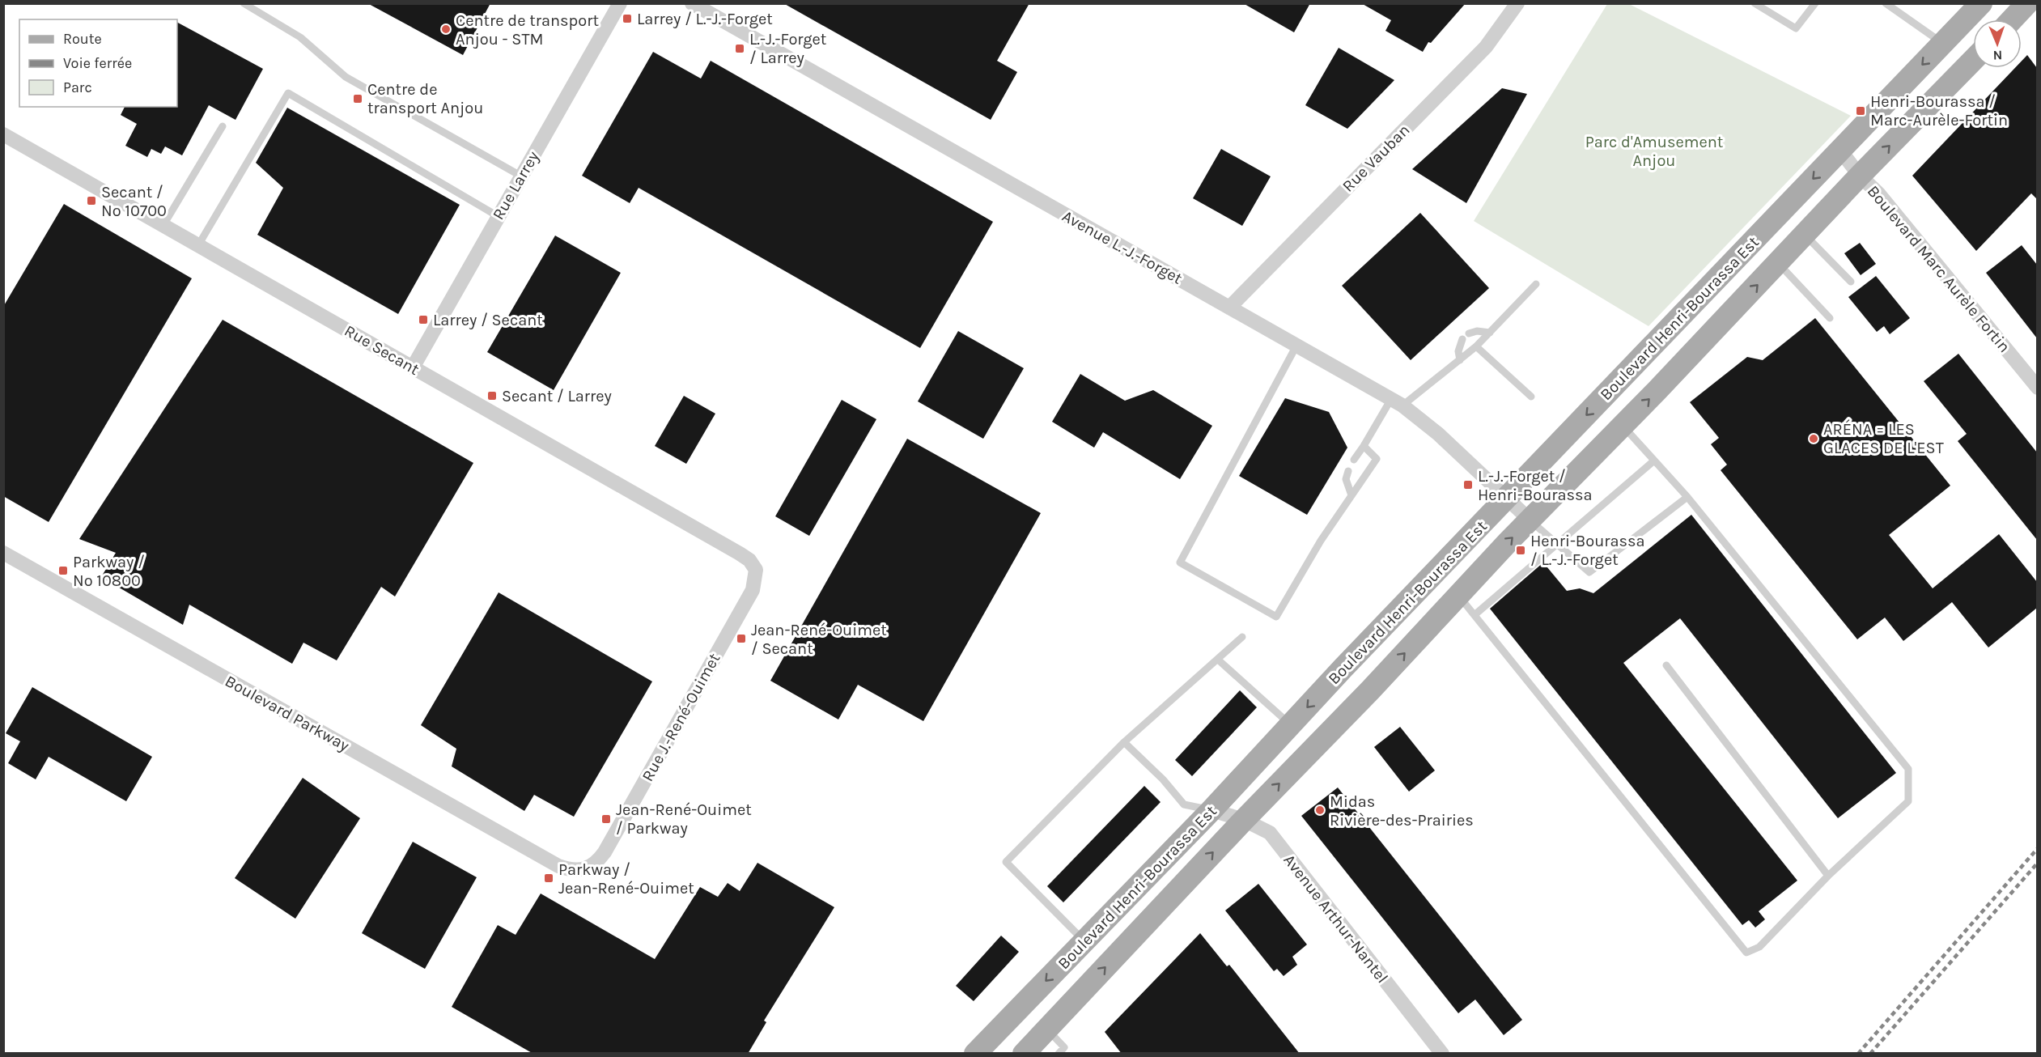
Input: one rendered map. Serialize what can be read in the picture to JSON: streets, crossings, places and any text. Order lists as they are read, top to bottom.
{
  "streets": {
    "main road": ["Boulevard Henri-Bourassa Est"],
    "street": [
      "Rue Vauban",
      "Rue Larrey",
      "Avenue L.-J.-Forget",
      "Boulevard Marc Aurèle Fortin",
      "Rue Secant",
      "Boulevard Parkway",
      "Rue J.-René-Ouimet",
      "Avenue Arthur-Nantel"
    ]
  },
  "crossings": [
    ["Rue Vauban", "Avenue L.-J.-Forget"],
    ["Rue Larrey", "Rue Secant"],
    ["Avenue L.-J.-Forget", "Boulevard Henri-Bourassa Est"],
    ["Boulevard Marc Aurèle Fortin", "Boulevard Henri-Bourassa Est"],
    ["Boulevard Henri-Bourassa Est", "Avenue Arthur-Nantel"],
    ["Rue Secant", "Rue J.-René-Ouimet"],
    ["Boulevard Parkway", "Rue J.-René-Ouimet"]
  ],
  "parks": ["Parc d'Amusement Anjou"],
  "places": {
    "transit": [
      "Larrey / L.-J.-Forget",
      "L.-J.-Forget / Larrey",
      "Centre de transport Anjou",
      "Henri-Bourassa / Marc-Aurèle-Fortin",
      "Secant / No 10700",
      "Larrey / Secant",
      "Secant / Larrey",
      "L.-J.-Forget / Henri-Bourassa",
      "Henri-Bourassa / L.-J.-Forget",
      "Parkway / No 10800",
      "Jean-René-Ouimet / Secant",
      "Jean-René-Ouimet / Parkway",
      "Parkway / Jean-René-Ouimet"
    ],
    "other": ["Centre de transport Anjou - STM", "ARÉNA = LES GLACES DE L'EST", "Midas Rivière-des-Prairies"]
  },
  "legend": ["Route", "Voie ferrée", "Parc"],
  "north": "bottom"
}
